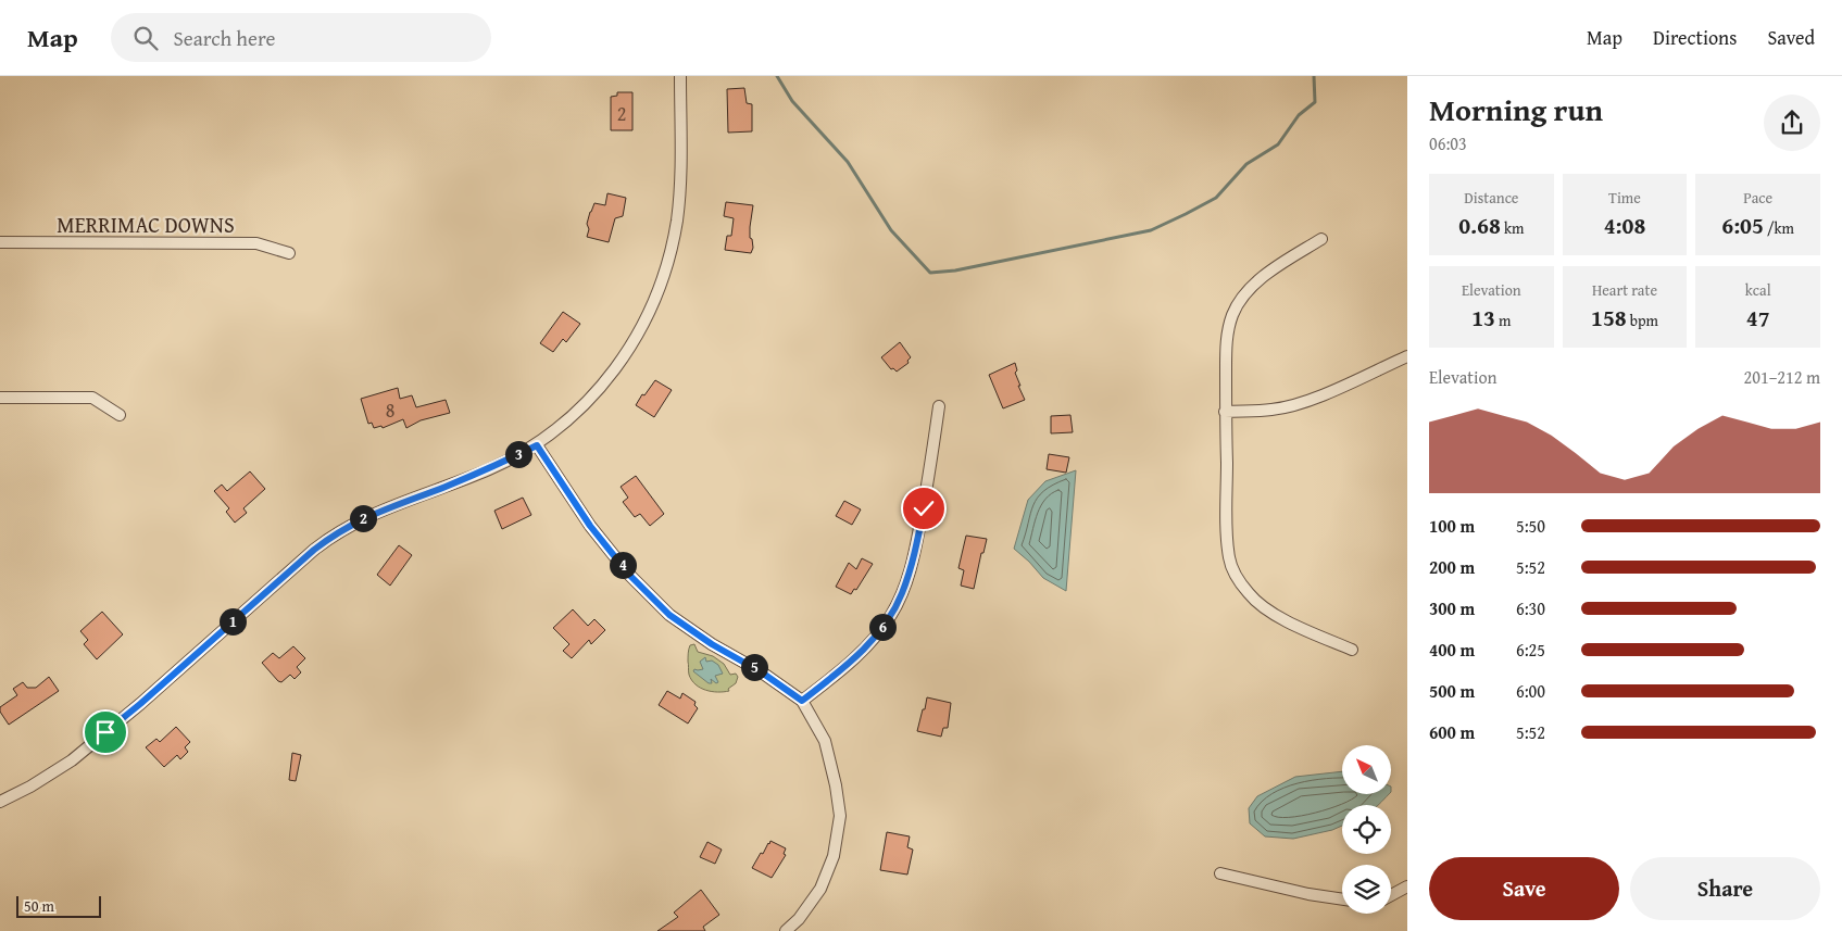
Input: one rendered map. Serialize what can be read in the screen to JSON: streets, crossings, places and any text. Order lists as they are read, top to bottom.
{
  "streets": {
    "street": ["MERRIMAC DOWNS"]
  },
  "house_numbers": ["2", "8"],
  "scale_bar": "50 m",
  "north": "top left",
  "page": {
    "header": "Map",
    "search": "Search here",
    "nav": ["Map", "Directions", "Saved"],
    "heading": ["Morning run", "06:03"],
    "stats": [
      ["Distance", "0.68 km"],
      ["Time", "4:08"],
      ["Pace", "6:05 /km"],
      ["Elevation", "13 m"],
      ["Heart rate", "158 bpm"],
      ["kcal", "47"]
    ],
    "chart": ["Elevation", "201–212 m"],
    "pins": [
      "3",
      "2",
      "4",
      "1",
      "6",
      "5"
    ],
    "list": [
      {
        "name": "100 m",
        "note": "5:50"
      },
      {
        "name": "200 m",
        "note": "5:52"
      },
      {
        "name": "300 m",
        "note": "6:30"
      },
      {
        "name": "400 m",
        "note": "6:25"
      },
      {
        "name": "500 m",
        "note": "6:00"
      },
      {
        "name": "600 m",
        "note": "5:52"
      }
    ],
    "buttons": ["Save", "Share"],
    "scale": "50 m"
  }
}
